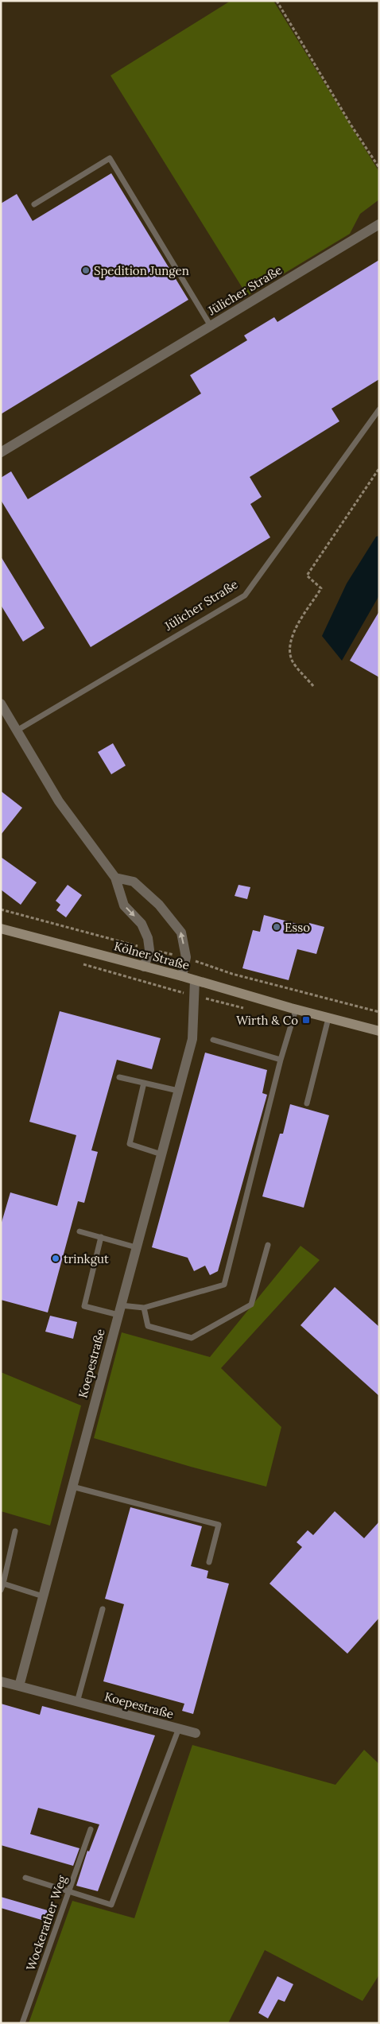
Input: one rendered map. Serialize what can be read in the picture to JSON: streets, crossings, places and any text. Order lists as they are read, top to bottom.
{
  "streets": {
    "main road": ["Kölner Straße"],
    "street": ["Jülicher Straße", "Koepestraße"],
    "lane": ["Wockerather Weg"]
  },
  "crossings": [
    ["Kölner Straße", "Koepestraße"]
  ],
  "places": {
    "other": ["Spedition Jungen", "Esso", "trinkgut"],
    "transit": ["Wirth & Co"]
  }
}
